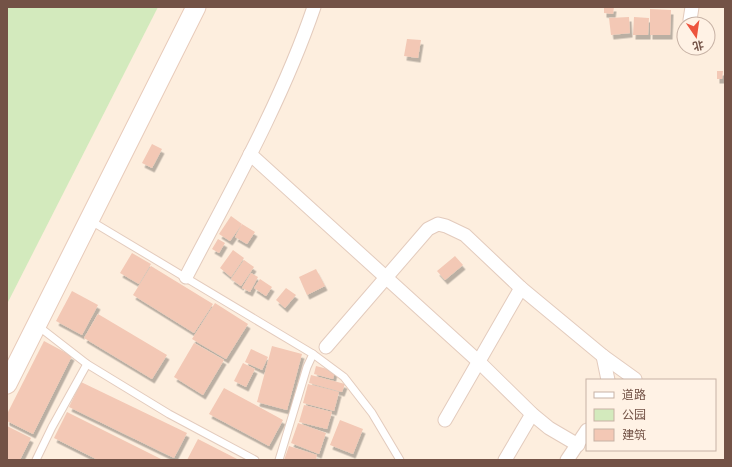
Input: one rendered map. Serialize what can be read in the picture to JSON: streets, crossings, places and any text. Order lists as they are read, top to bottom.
{
  "legend": ["道路", "公园", "建筑"],
  "north": "bottom"
}
